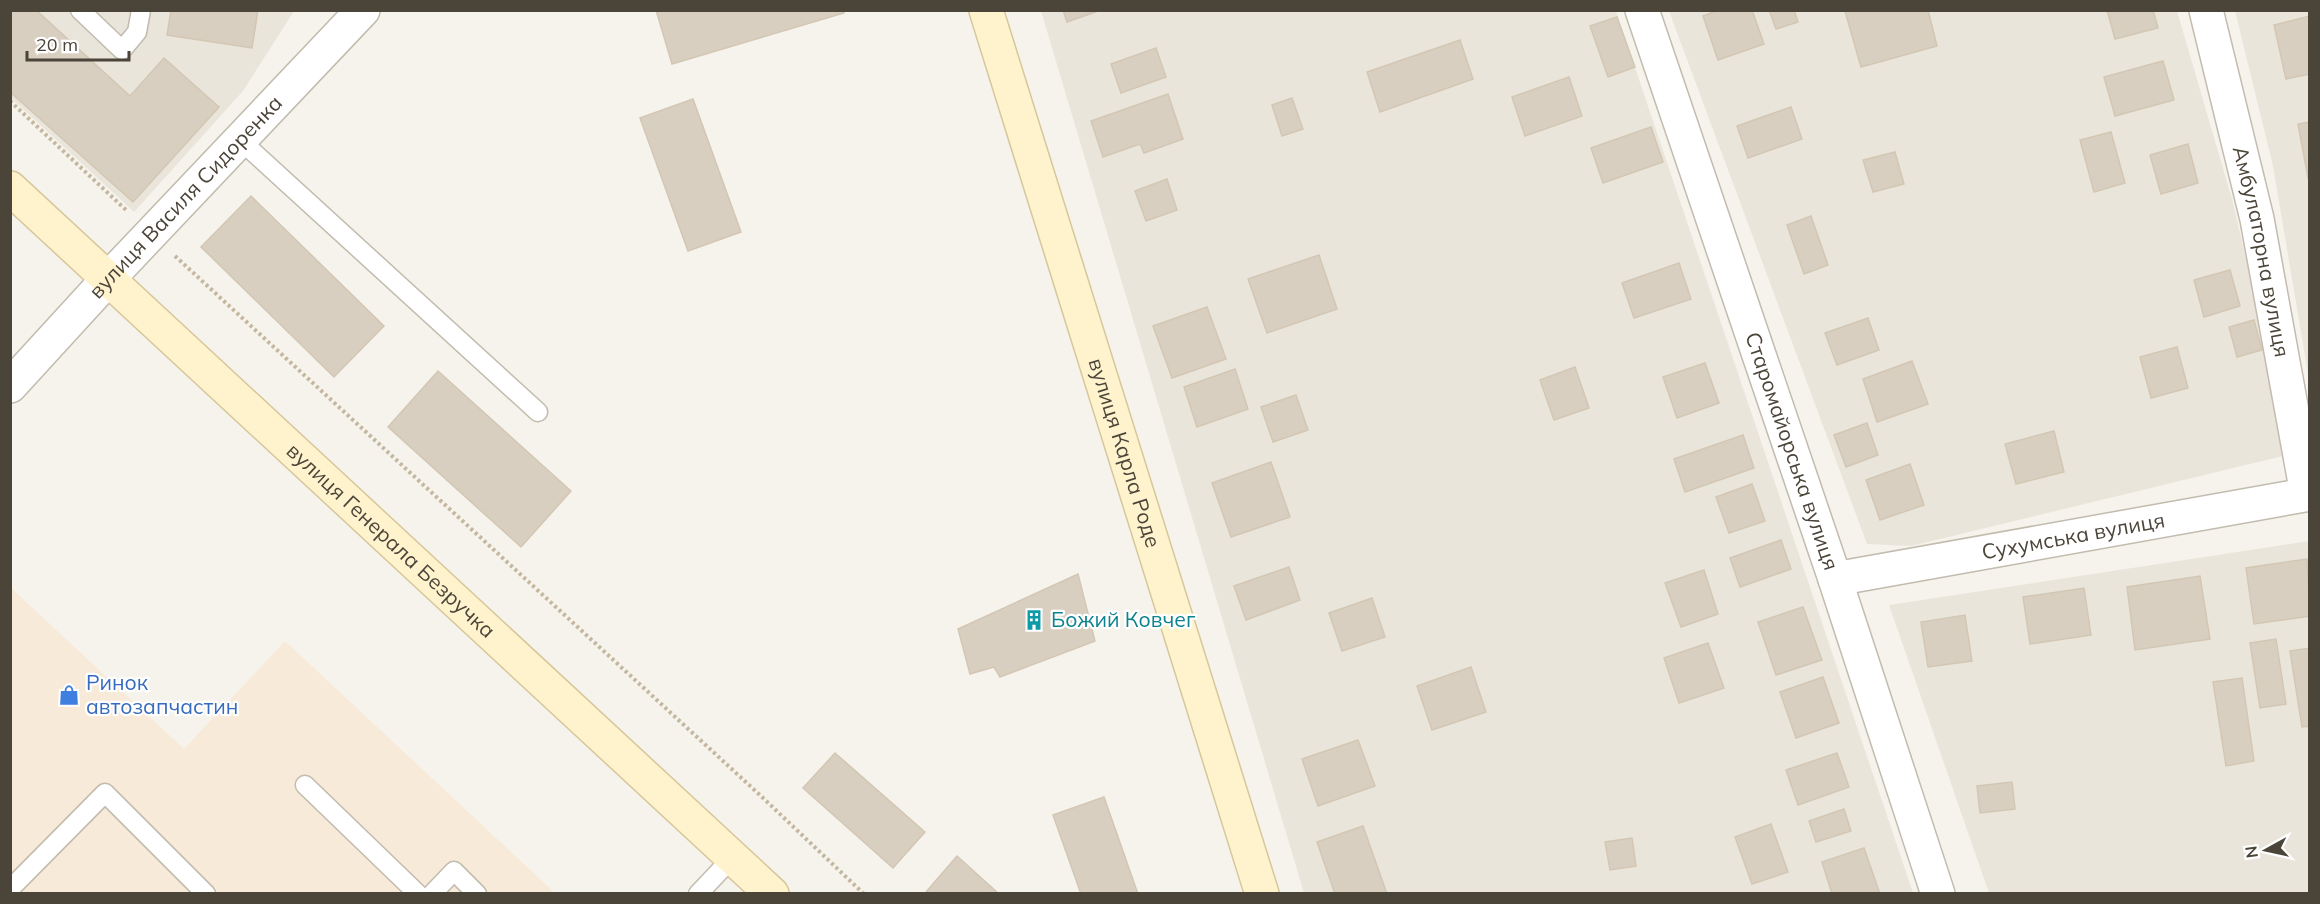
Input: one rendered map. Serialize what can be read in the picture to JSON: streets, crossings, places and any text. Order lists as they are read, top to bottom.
{
  "streets": {
    "street": [
      "вулиця Василя Сидоренка",
      "Амбулаторна вулиця",
      "Старомайорська вулиця",
      "вулиця Карла Роде",
      "Сухумська вулиця",
      "вулиця Генерала Безручка"
    ]
  },
  "crossings": [
    ["вулиця Василя Сидоренка", "вулиця Генерала Безручка"],
    ["Амбулаторна вулиця", "Сухумська вулиця"],
    ["Старомайорська вулиця", "Сухумська вулиця"]
  ],
  "places": {
    "building": ["Божий Ковчег"],
    "shop": ["Ринок автозапчастин"]
  },
  "scale_bar": "20 m",
  "north": "left"
}
